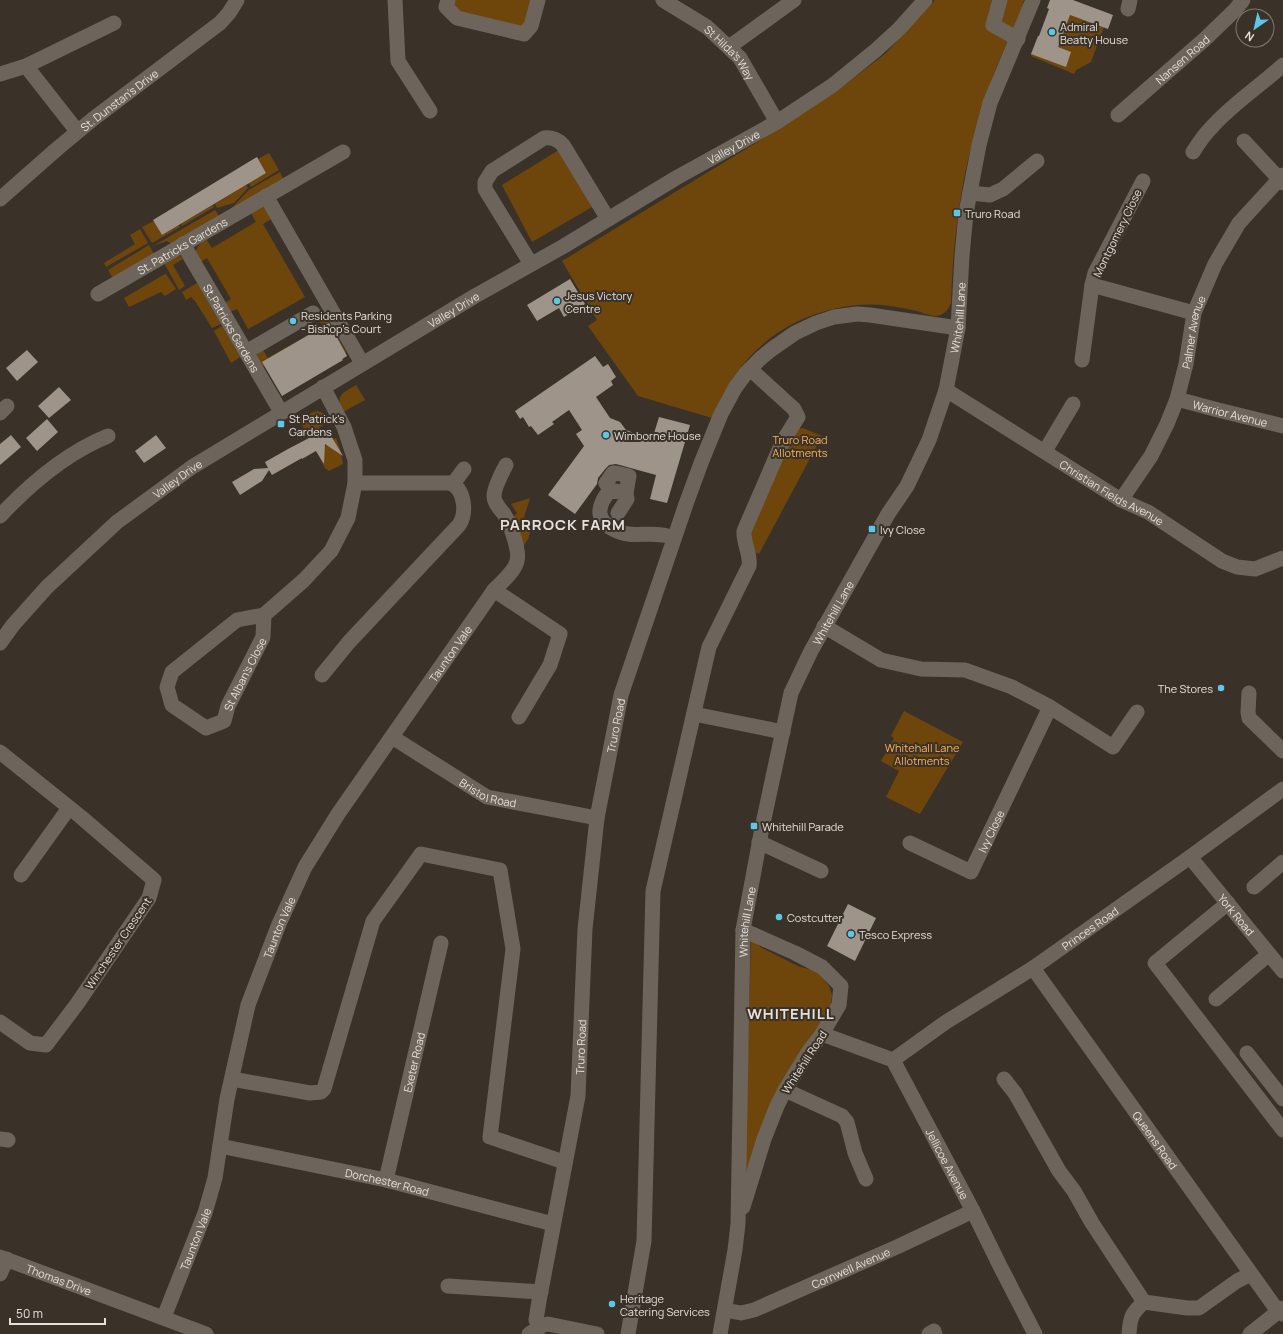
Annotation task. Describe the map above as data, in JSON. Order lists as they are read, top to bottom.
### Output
{
  "streets": {
    "street": [
      "St Hilda's Way",
      "Nansen Road",
      "St. Dunstan's Drive",
      "Valley Drive",
      "Montgomery Close",
      "St. Patricks Gardens",
      "Whitehill Lane",
      "St.Patricks Gardens",
      "Palmer Avenue",
      "Warrior Avenue",
      "Christian Fields Avenue",
      "Taunton Vale",
      "St Alban's Close",
      "Truro Road",
      "Bristol Road",
      "Ivy Close",
      "York Road",
      "Princes Road",
      "Winchester Crescent",
      "Exeter Road",
      "Whitehill Road",
      "Queens Road",
      "Jellicoe Avenue",
      "Dorchester Road",
      "Cornwell Avenue",
      "Thomas Drive"
    ]
  },
  "crossings": [
    ["St Hilda's Way", "Valley Drive"],
    ["Valley Drive", "St.Patricks Gardens"],
    ["Montgomery Close", "Palmer Avenue"],
    ["St. Patricks Gardens", "St.Patricks Gardens"],
    ["Whitehill Lane", "Christian Fields Avenue"],
    ["Whitehill Lane", "Truro Road"],
    ["Whitehill Lane", "Whitehill Road"],
    ["Whitehill Lane", "Cornwell Avenue"],
    ["Palmer Avenue", "Warrior Avenue"],
    ["Palmer Avenue", "Christian Fields Avenue"],
    ["Taunton Vale", "Bristol Road"],
    ["Taunton Vale", "Dorchester Road"],
    ["Taunton Vale", "Thomas Drive"],
    ["Truro Road", "Bristol Road"],
    ["Truro Road", "Dorchester Road"],
    ["York Road", "Princes Road"],
    ["Princes Road", "Queens Road"],
    ["Princes Road", "Jellicoe Avenue"],
    ["Exeter Road", "Dorchester Road"],
    ["Jellicoe Avenue", "Cornwell Avenue"]
  ],
  "districts": ["PARROCK FARM", "WHITEHILL"],
  "parks": ["Truro Road Allotments", "Whitehall Lane Allotments"],
  "places": {
    "other": [
      "Admiral Beatty House",
      "Jesus Victory Centre",
      "Residents Parking - Bishop's Court",
      "Wimborne House",
      "The Stores",
      "Costcutter",
      "Tesco Express",
      "Heritage Catering Services"
    ],
    "transit": [
      "Truro Road",
      "St Patrick's Gardens",
      "Ivy Close",
      "Whitehill Parade"
    ]
  },
  "scale_bar": "50 m",
  "north": "bottom left"
}
